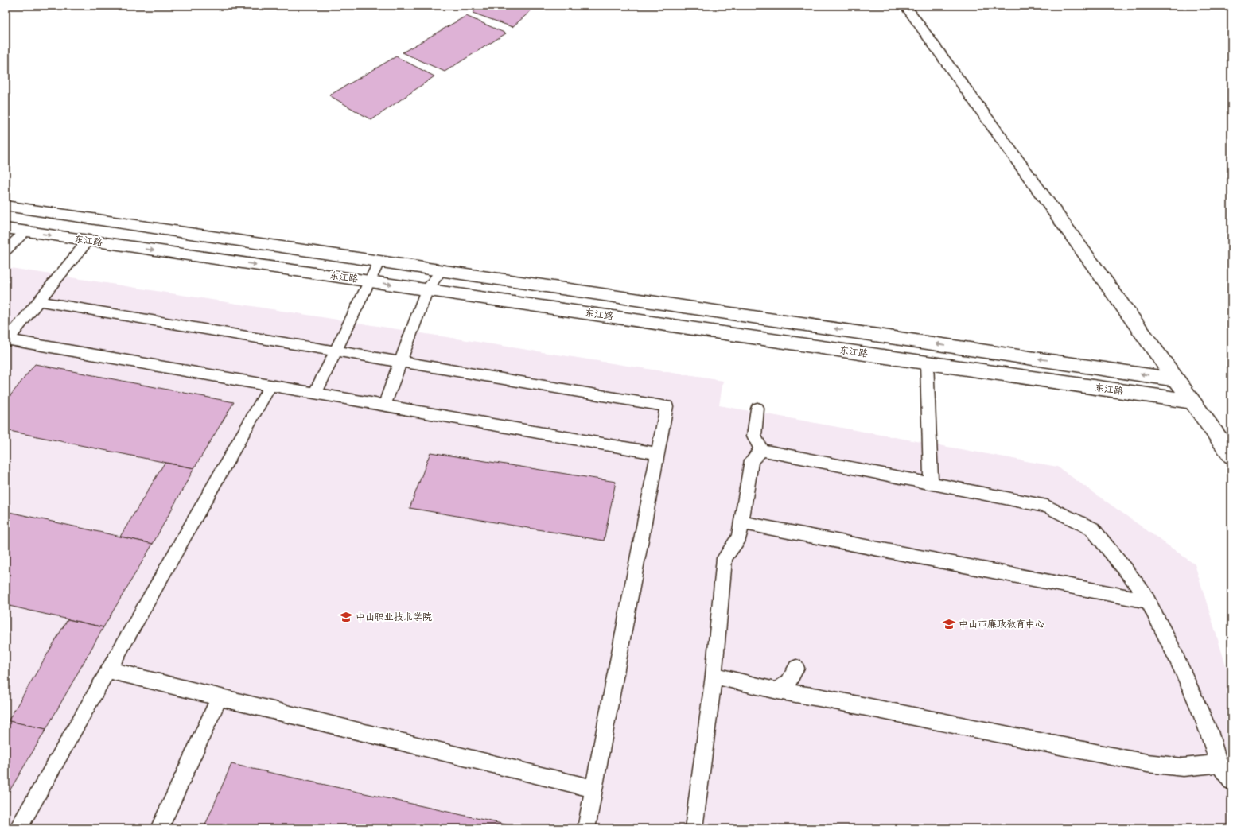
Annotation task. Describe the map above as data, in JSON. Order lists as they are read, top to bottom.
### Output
{
  "streets": {
    "street": ["东江路"]
  },
  "places": {
    "school or university": ["中山职业技术学院", "中山市廉政教育中心"]
  }
}
